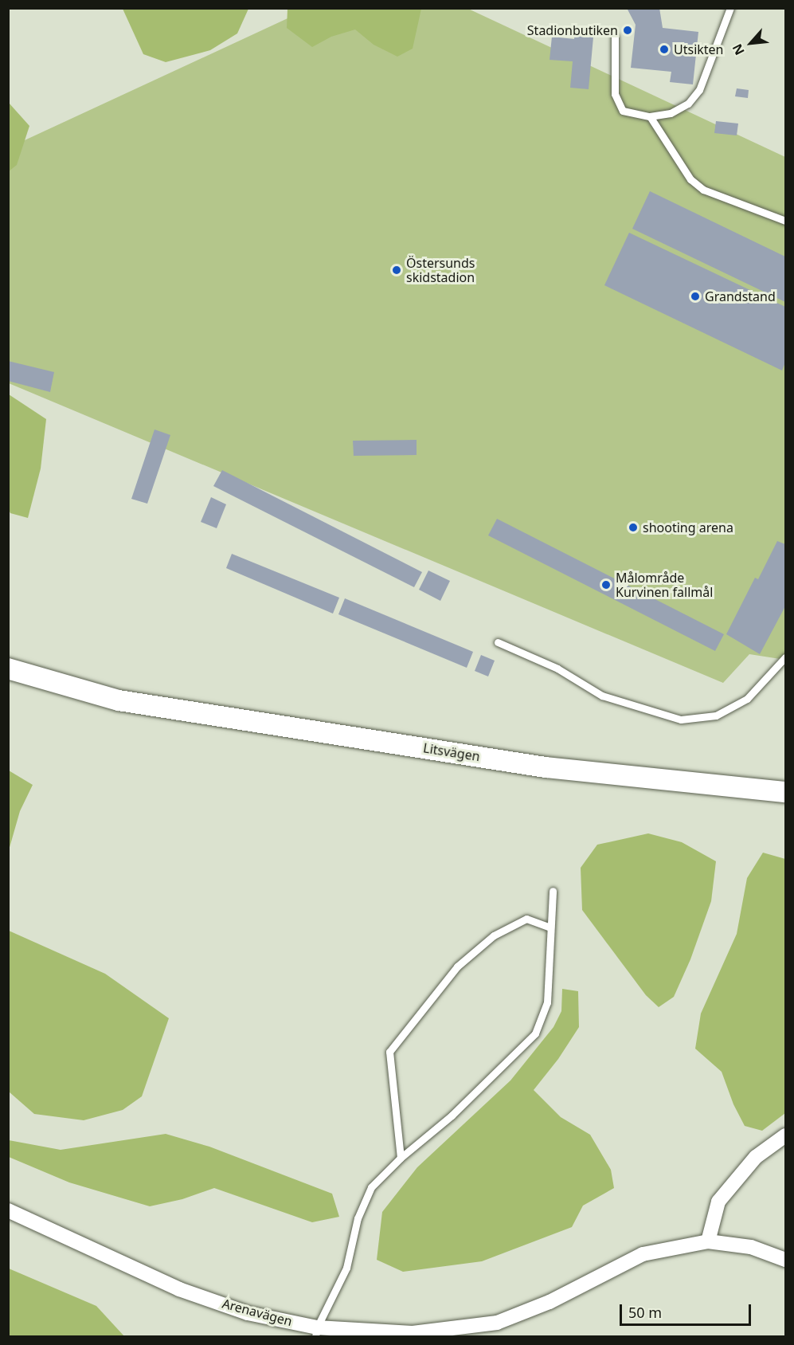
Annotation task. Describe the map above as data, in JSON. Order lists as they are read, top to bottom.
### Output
{
  "streets": {
    "main road": ["Litsvägen"],
    "street": ["Arenavägen"]
  },
  "places": [
    "Stadionbutiken",
    "Utsikten",
    "Östersunds skidstadion",
    "Grandstand",
    "shooting arena",
    "Målområde Kurvinen fallmål"
  ],
  "scale_bar": "50 m",
  "north": "bottom left"
}
